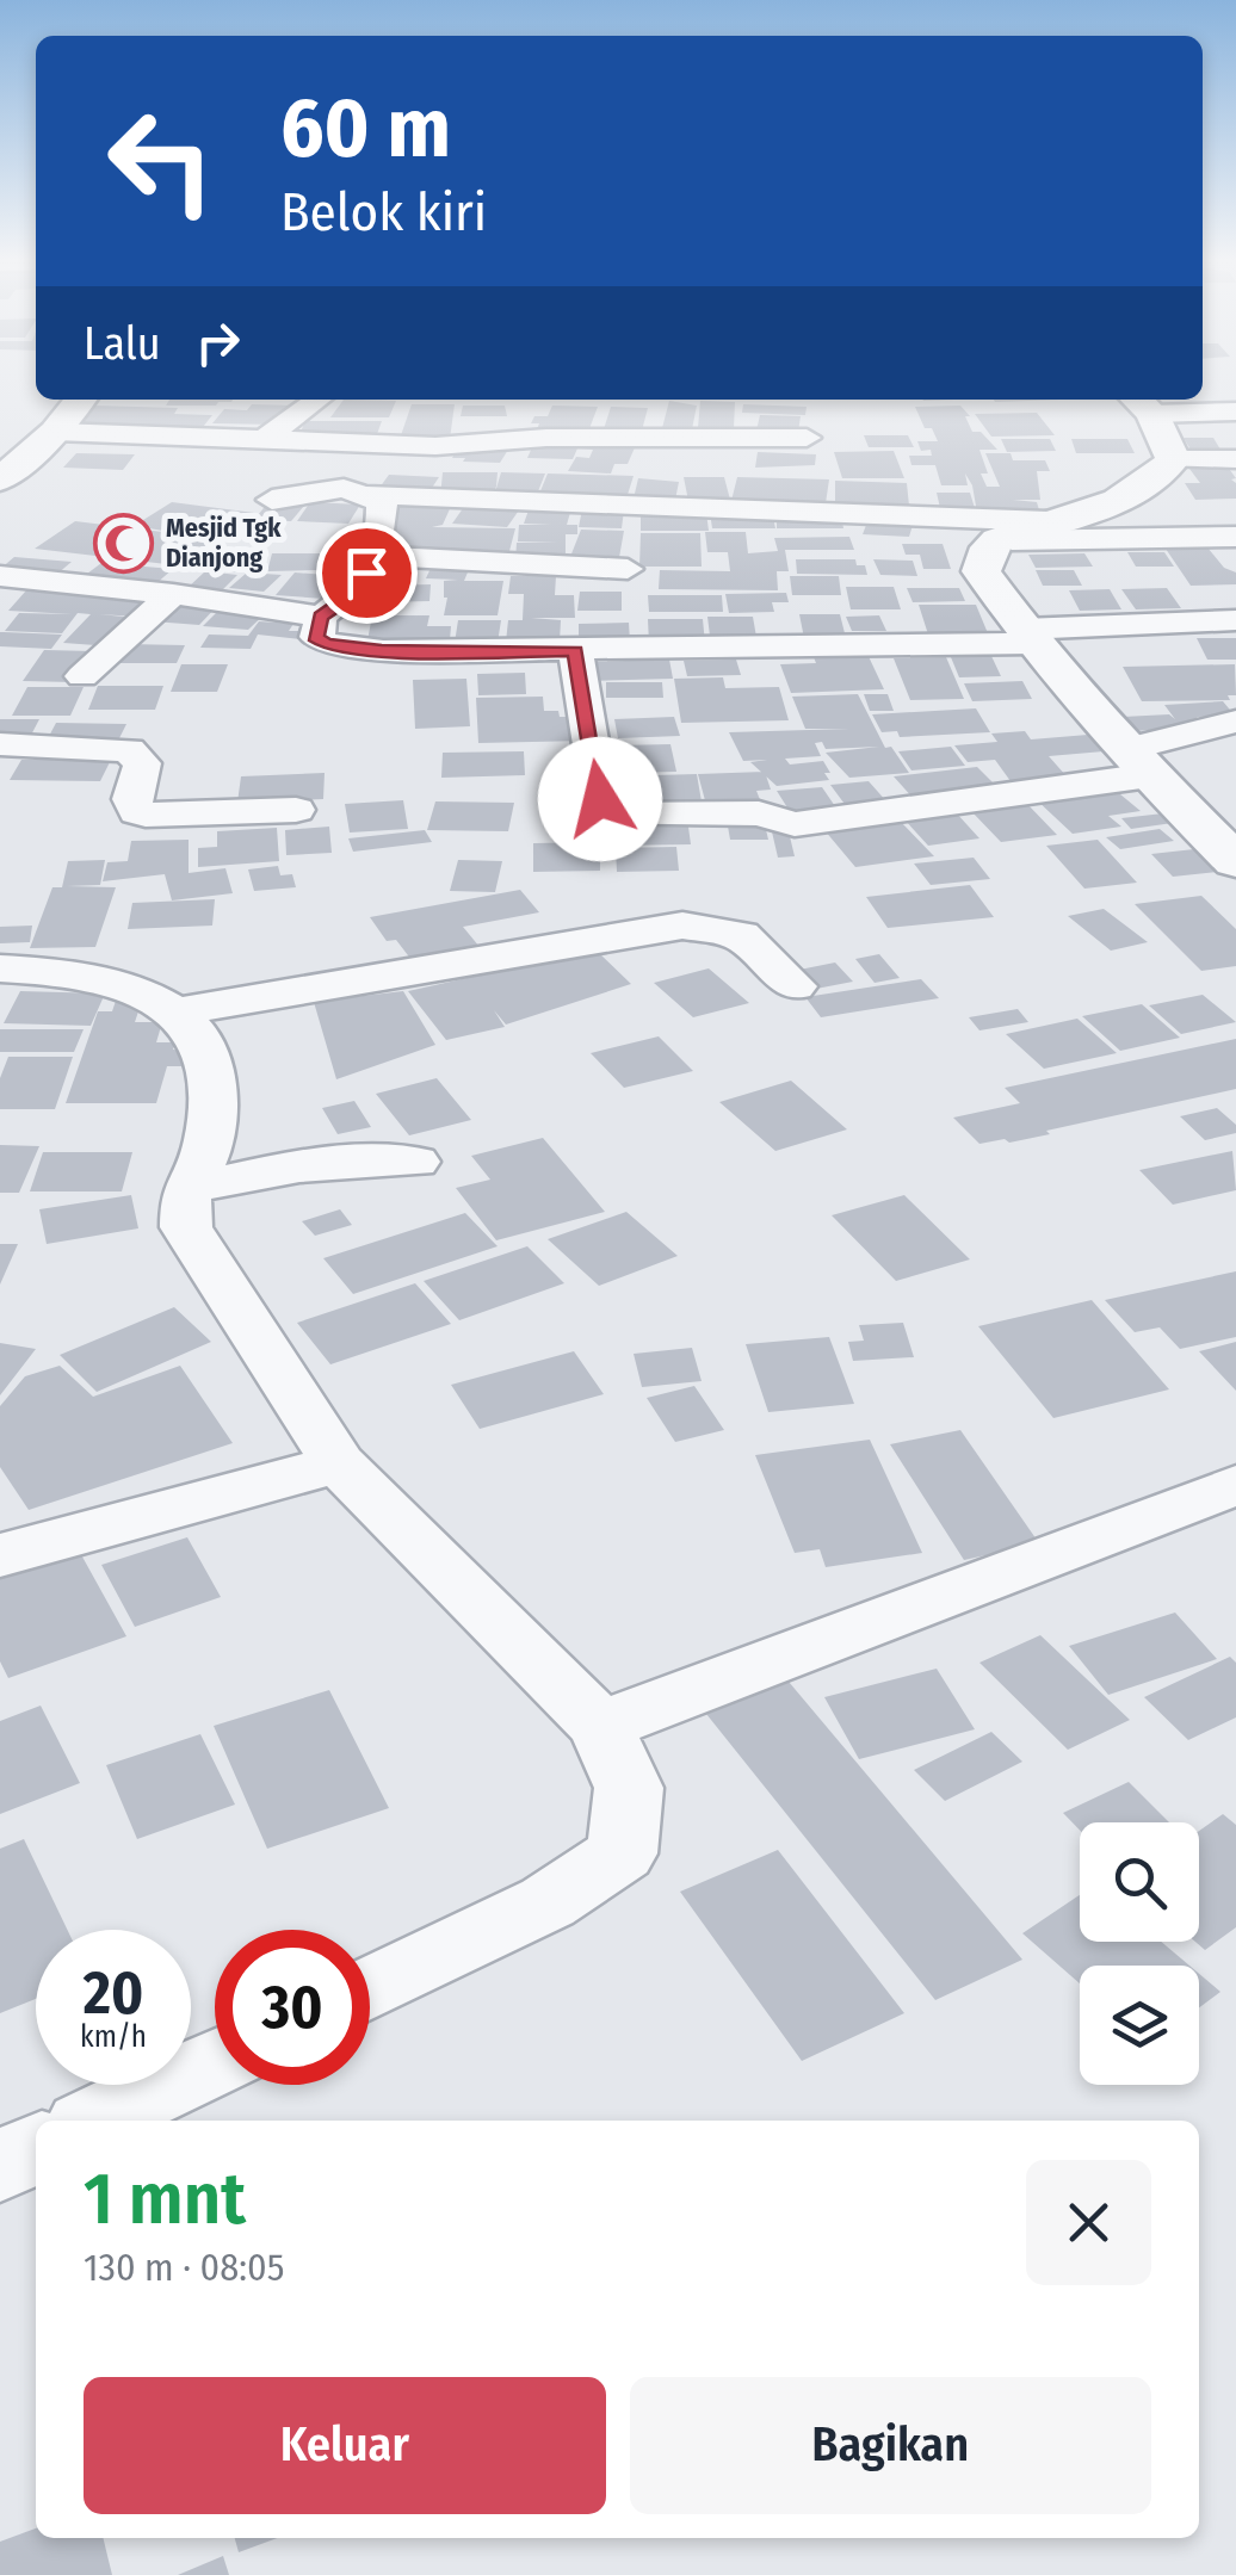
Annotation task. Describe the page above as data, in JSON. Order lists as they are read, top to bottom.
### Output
{
  "places": {
    "mosque": ["Mesjid Tgk Dianjong"]
  },
  "page": {
    "turn": ["60 m", "Belok kiri"],
    "then": "Lalu",
    "speed": "20 km/h",
    "limit": "30",
    "heading": ["1 mnt", "130 m · 08:05"],
    "buttons": ["Keluar", "Bagikan"]
  }
}
